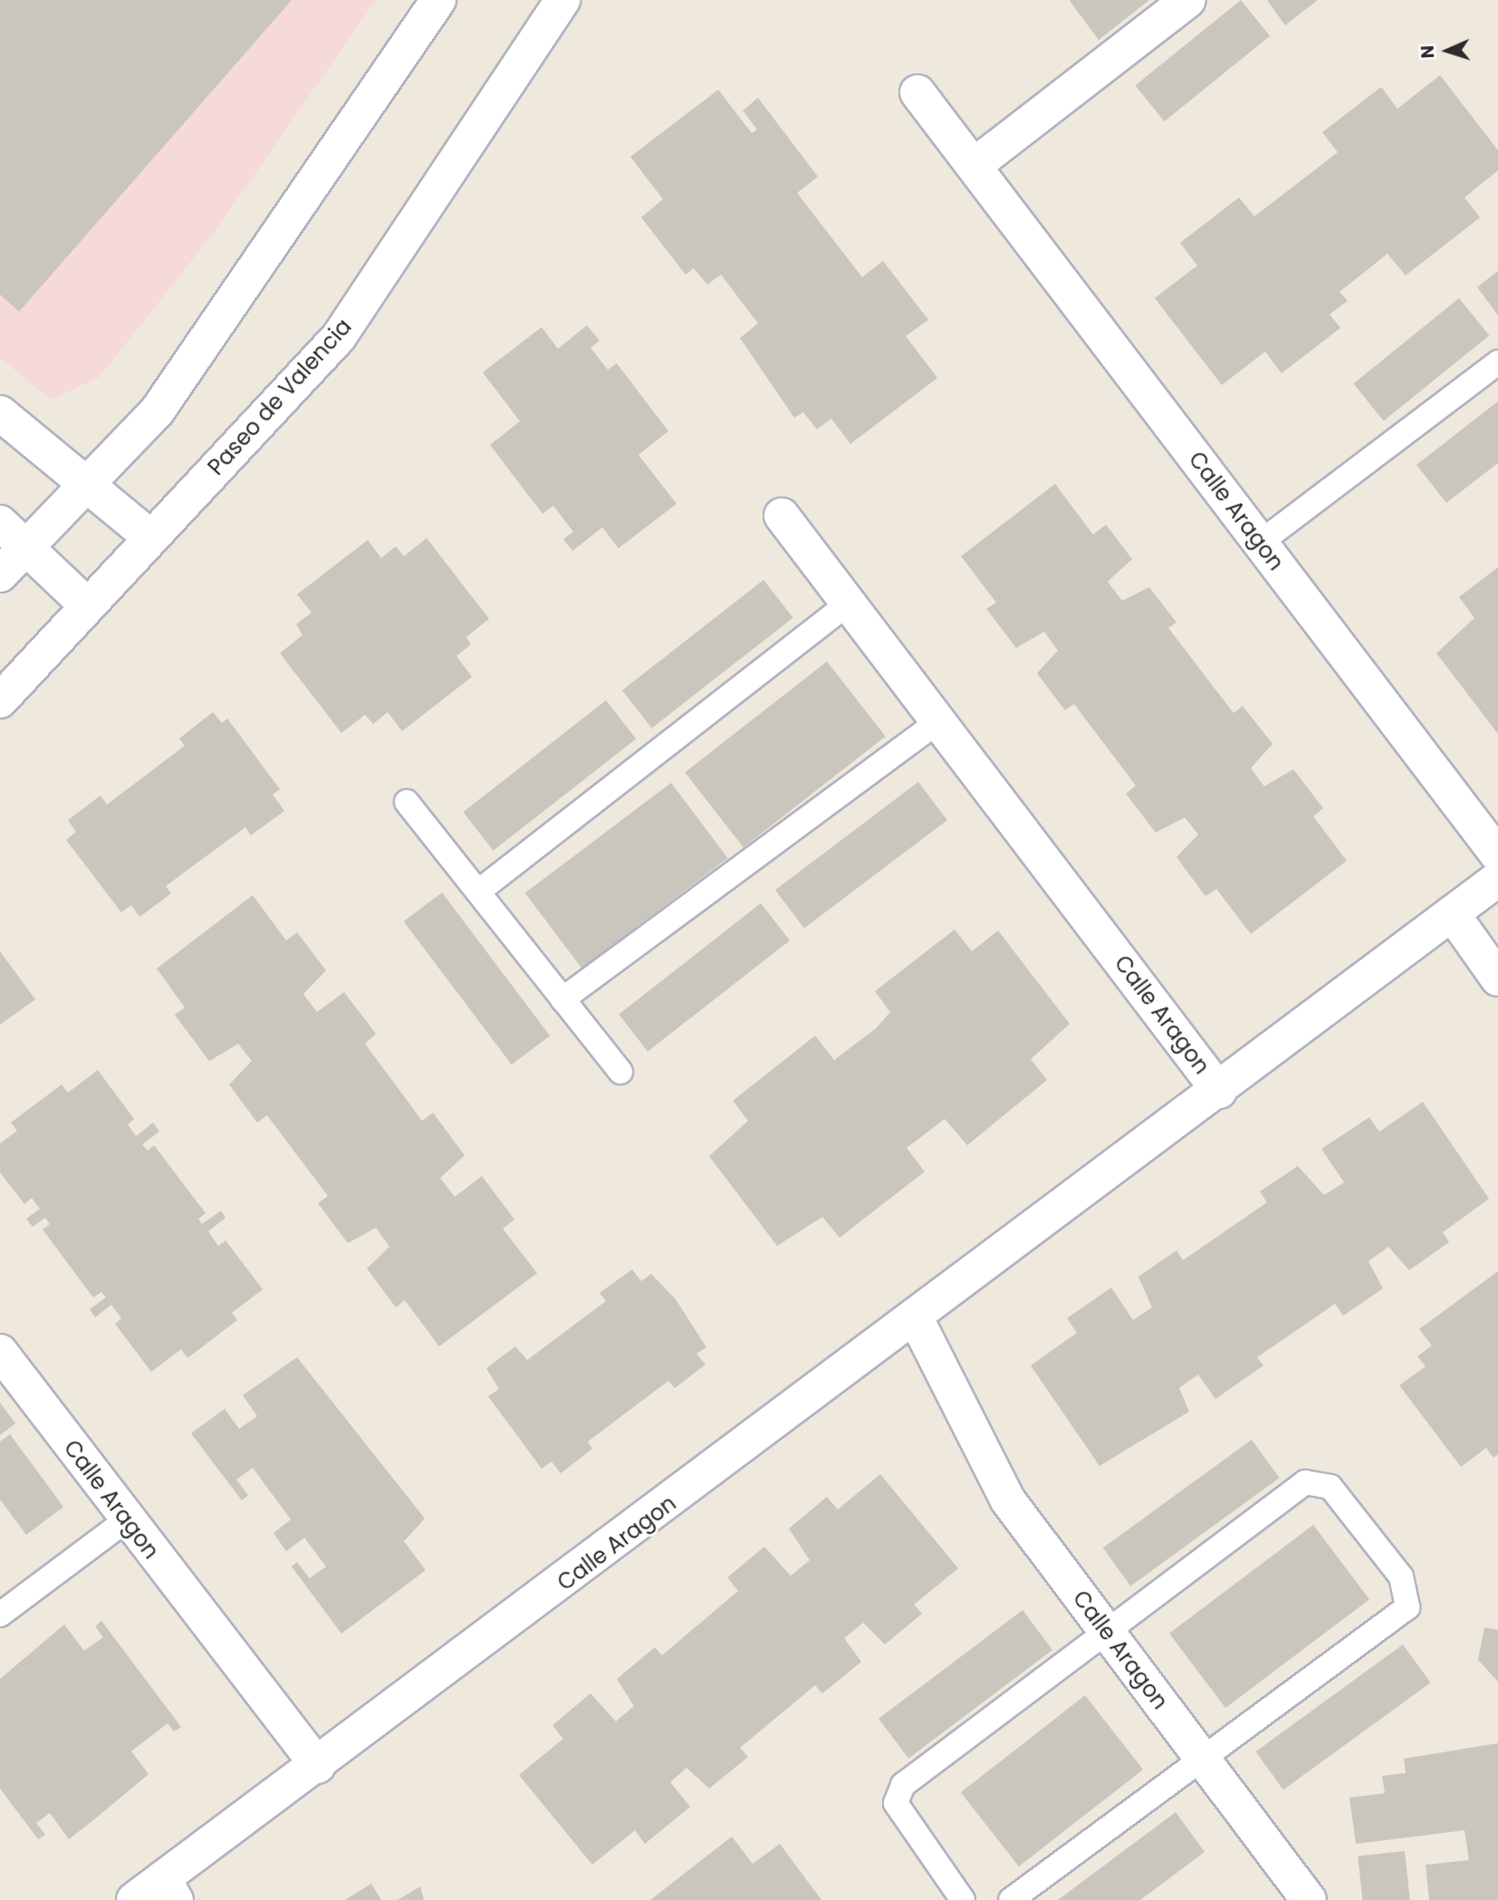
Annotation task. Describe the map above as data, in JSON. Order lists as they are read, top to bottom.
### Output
{
  "streets": {
    "street": ["Paseo de Valencia", "Calle Aragon"]
  },
  "north": "left"
}
